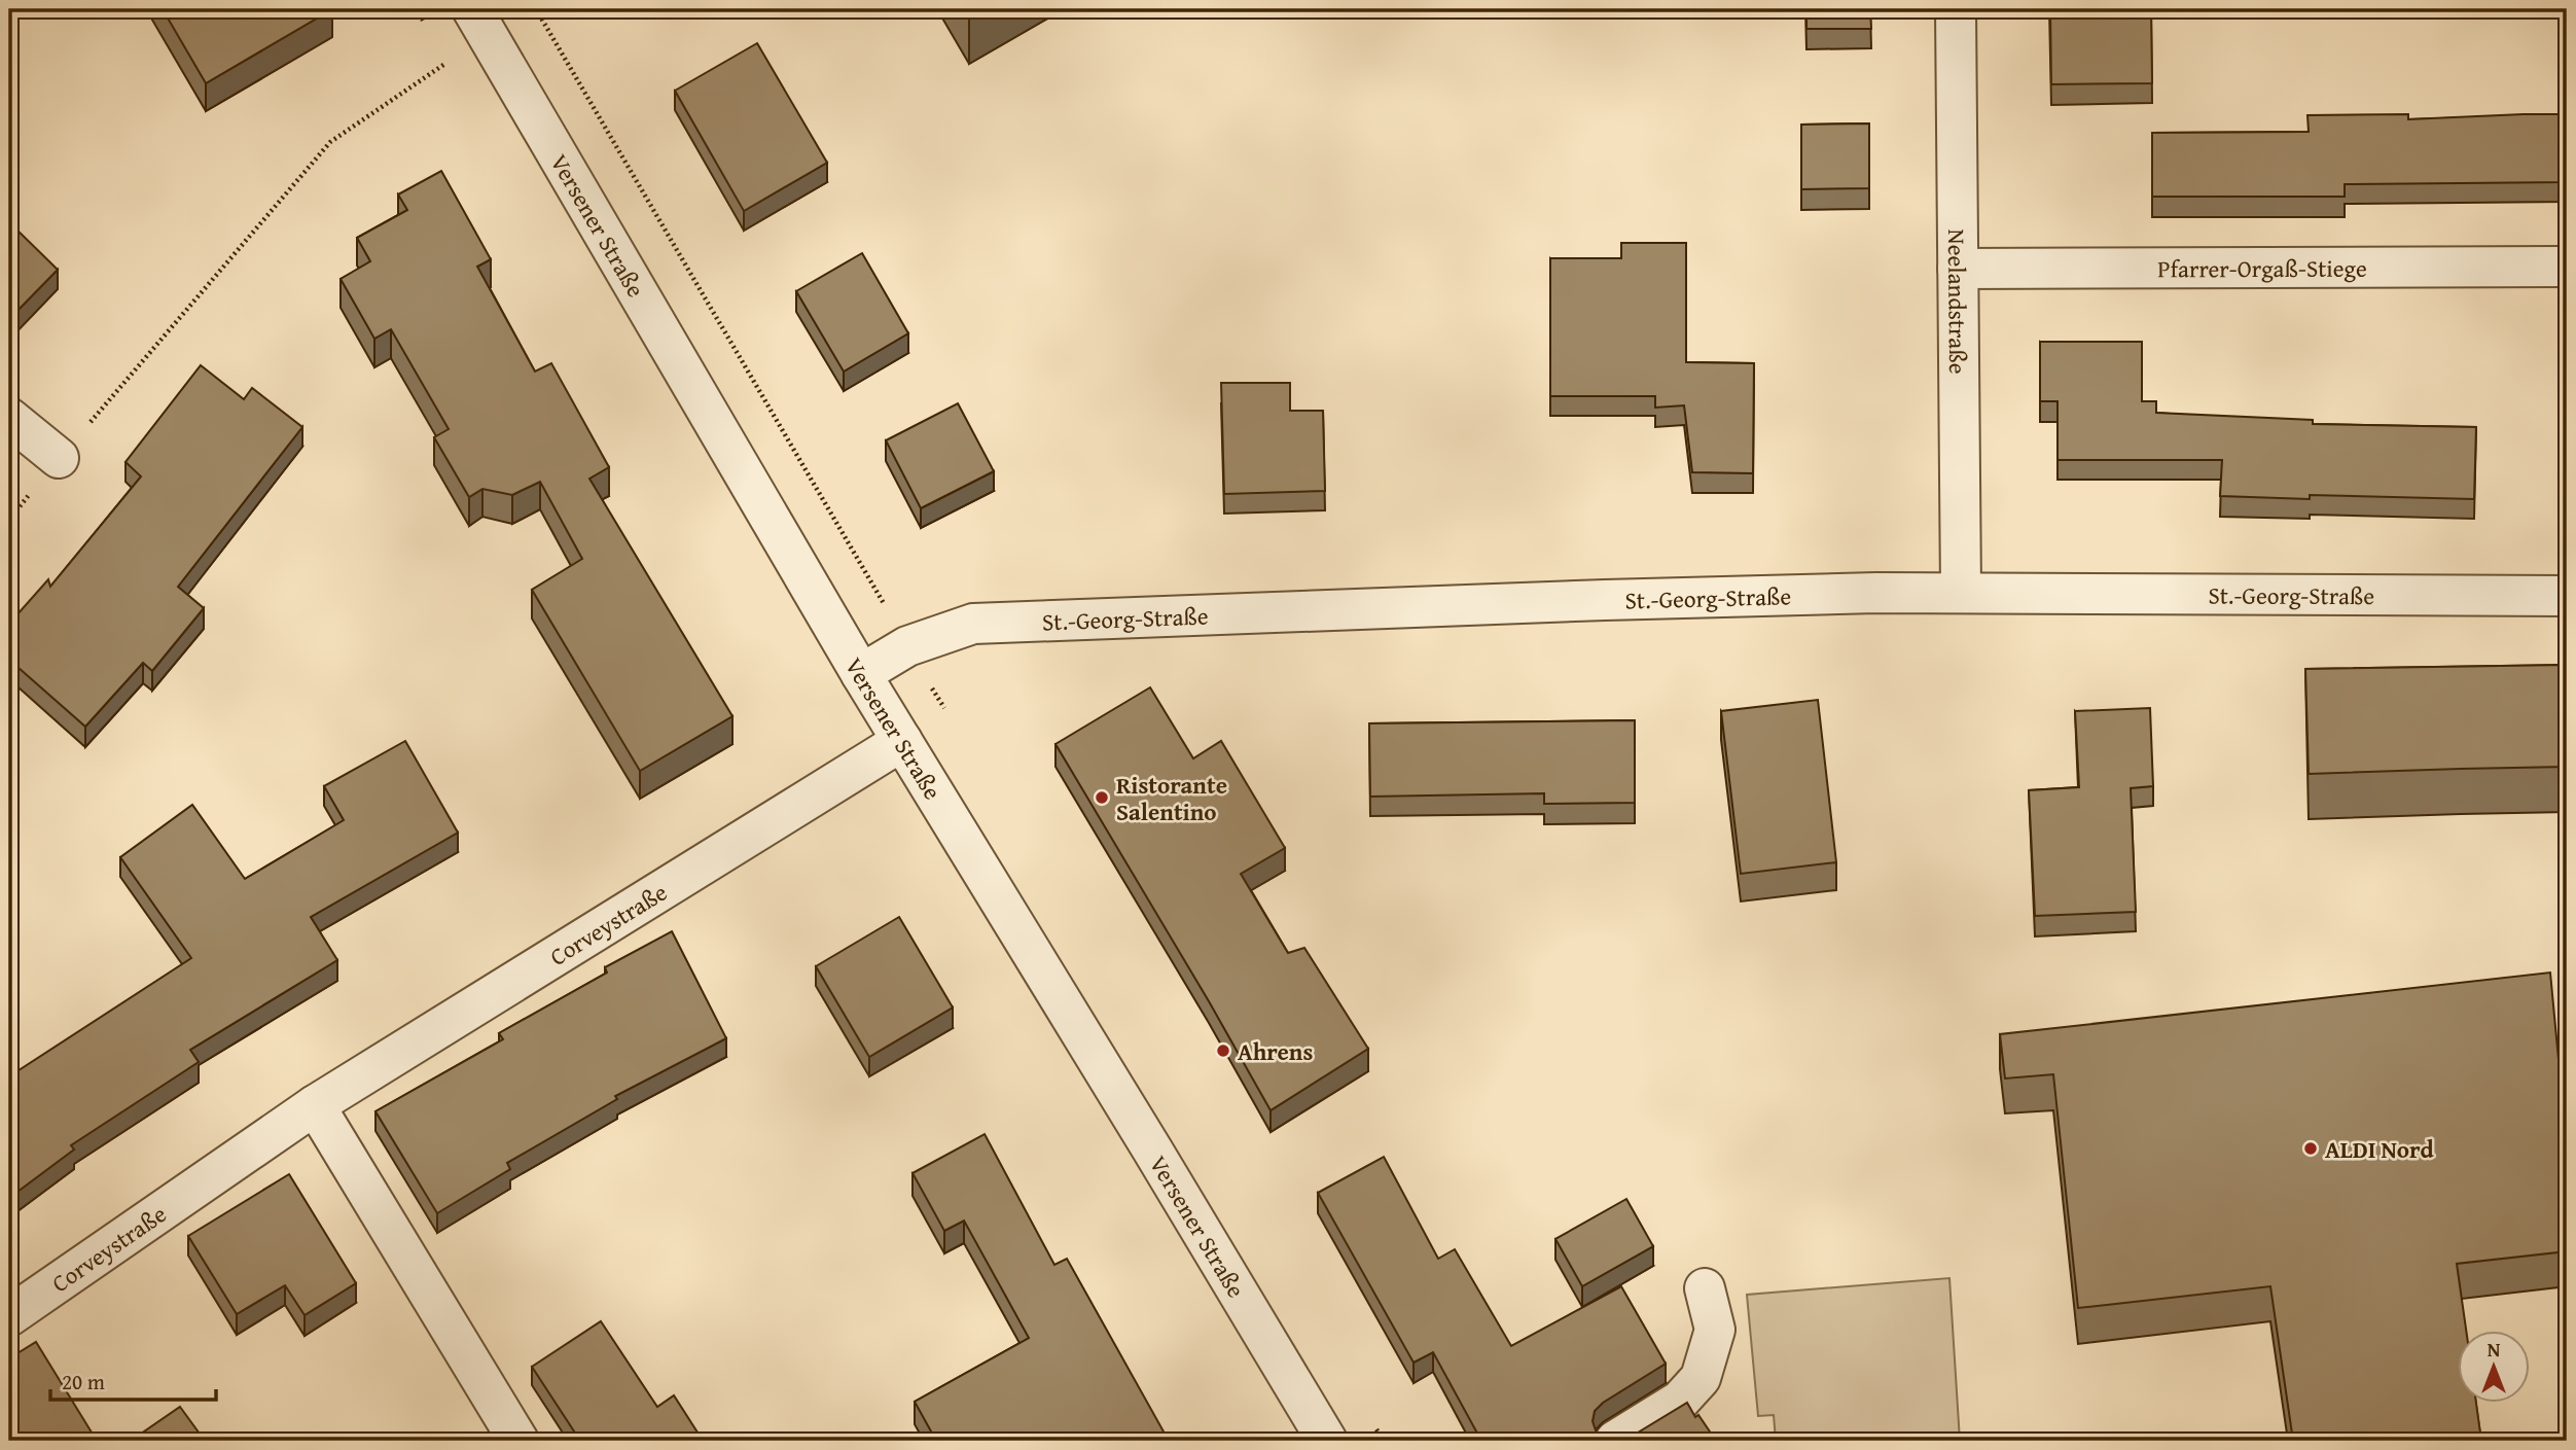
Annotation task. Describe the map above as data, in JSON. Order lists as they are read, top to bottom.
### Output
{
  "streets": {
    "street": [
      "Versener Straße",
      "Pfarrer-Orgaß-Stiege",
      "Neelandstraße",
      "St.-Georg-Straße",
      "Corveystraße"
    ]
  },
  "crossings": [
    ["Versener Straße", "St.-Georg-Straße"],
    ["Versener Straße", "Corveystraße"],
    ["Pfarrer-Orgaß-Stiege", "Neelandstraße"],
    ["Neelandstraße", "St.-Georg-Straße"]
  ],
  "places": ["Ristorante Salentino", "Ahrens", "ALDI Nord"],
  "scale_bar": "20 m",
  "north": "top"
}
